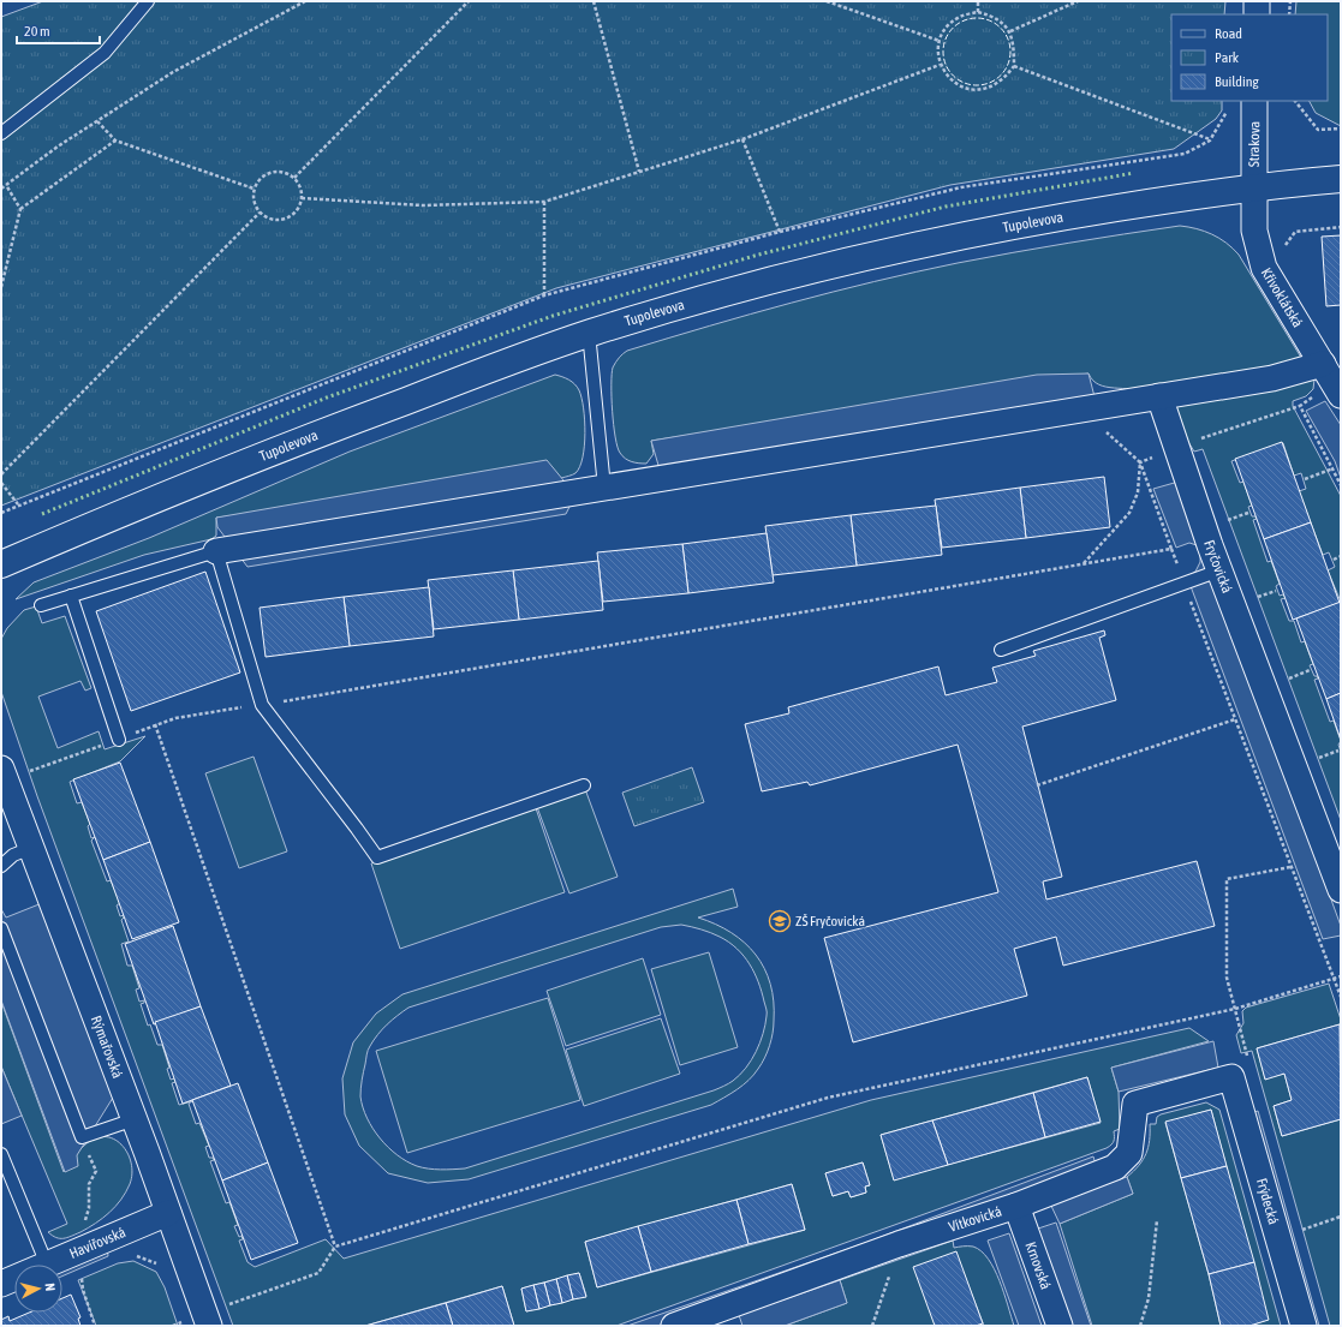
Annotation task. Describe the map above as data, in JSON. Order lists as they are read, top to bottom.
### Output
{
  "streets": {
    "main road": ["Tupolevova"],
    "street": [
      "Strakova",
      "Křivoklátská",
      "Fryčovická",
      "Rýmařovská",
      "Frýdecká",
      "Vítkovická",
      "Havířovská",
      "Krnovská"
    ]
  },
  "crossings": [
    ["Strakova", "Tupolevova"],
    ["Strakova", "Křivoklátská"],
    ["Tupolevova", "Křivoklátská"],
    ["Rýmařovská", "Havířovská"],
    ["Frýdecká", "Vítkovická"],
    ["Vítkovická", "Krnovská"]
  ],
  "places": {
    "school or university": ["ZŠ Fryčovická"]
  },
  "legend": ["Road", "Park", "Building"],
  "scale_bar": "20 m",
  "north": "right"
}
